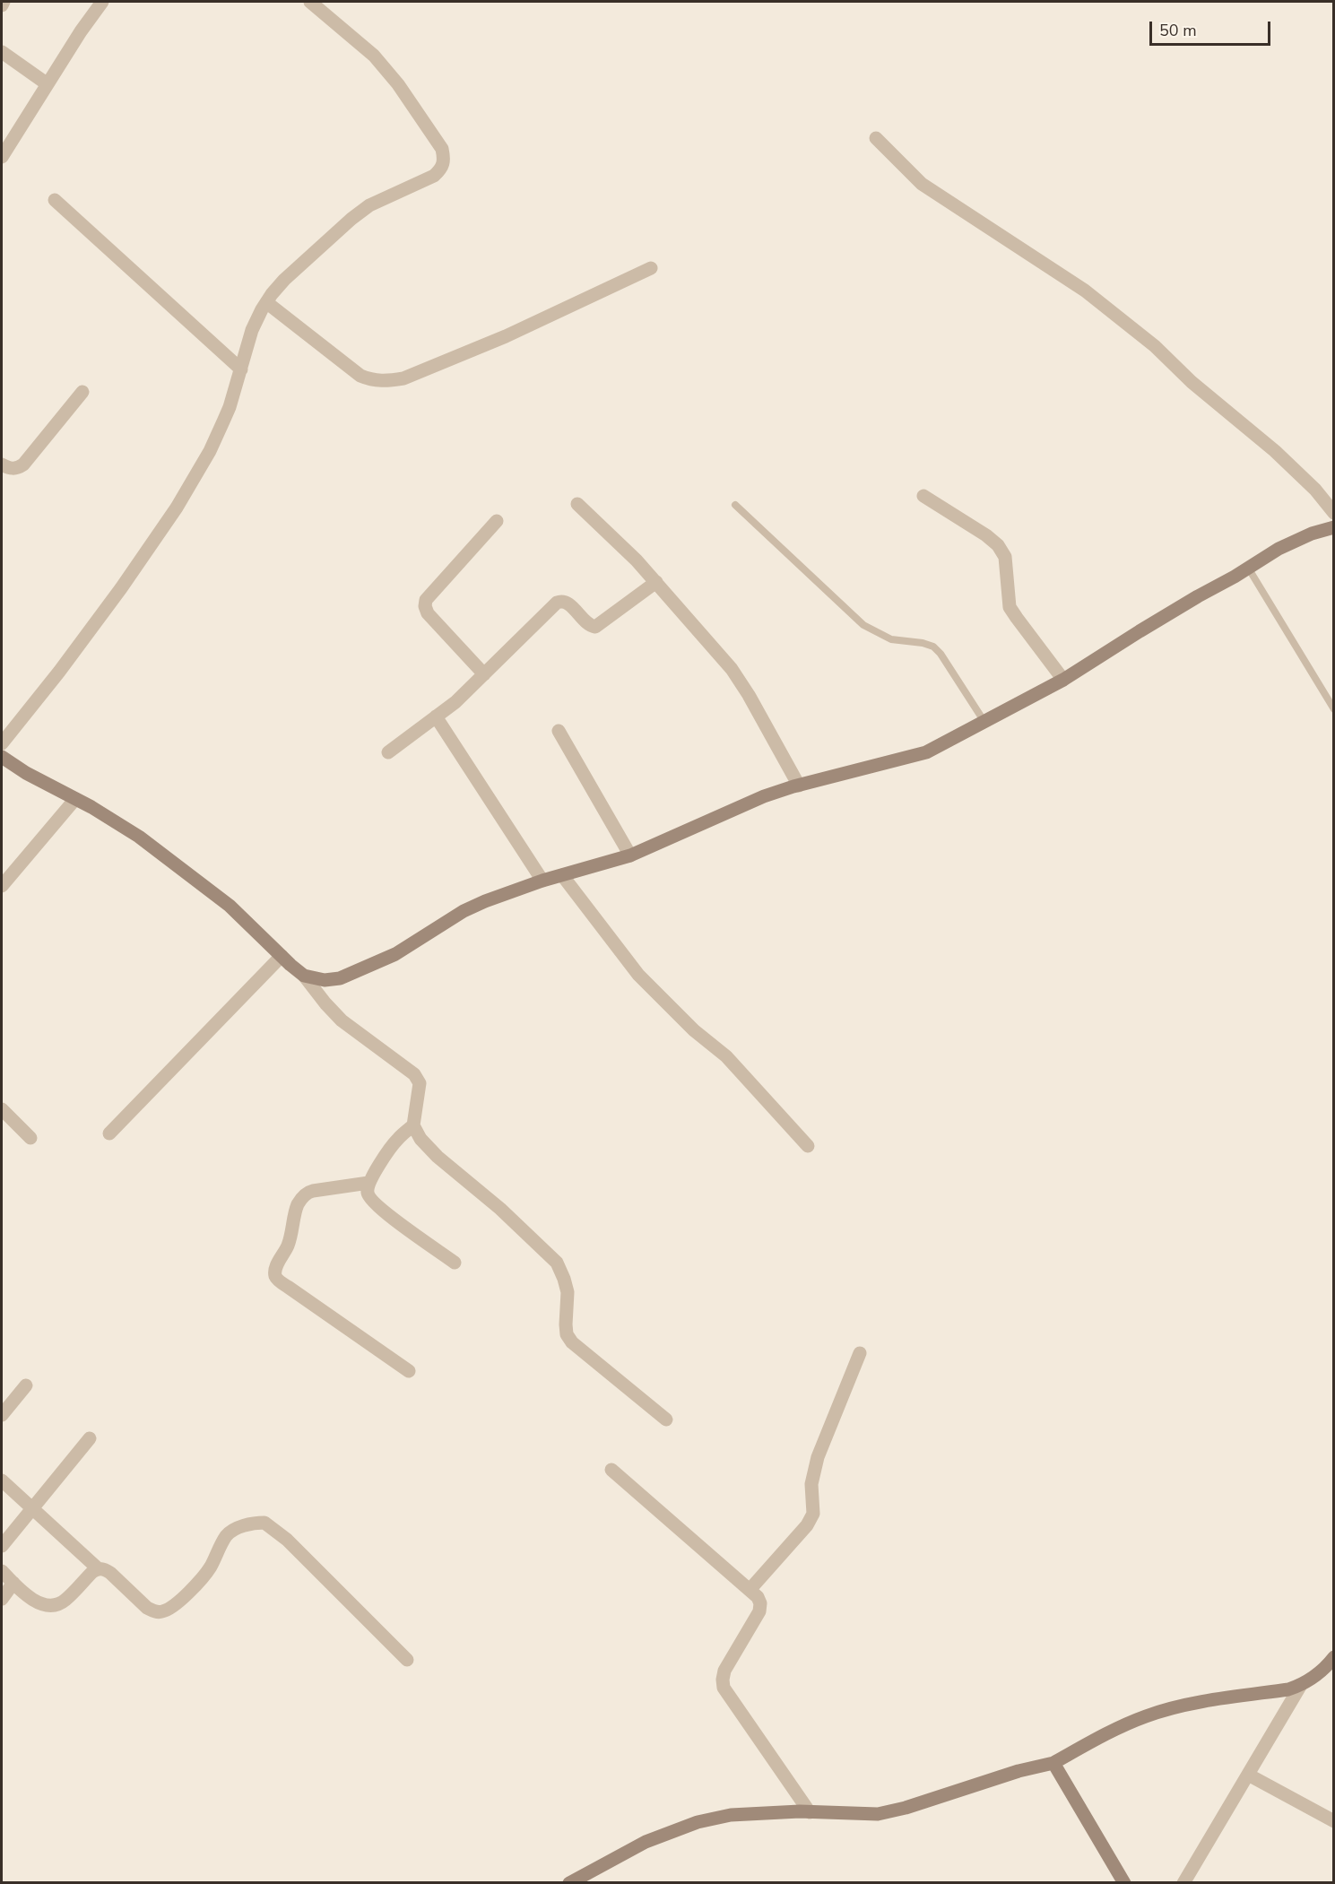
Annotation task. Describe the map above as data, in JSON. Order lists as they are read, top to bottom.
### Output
{
  "scale_bar": "50 m"
}
